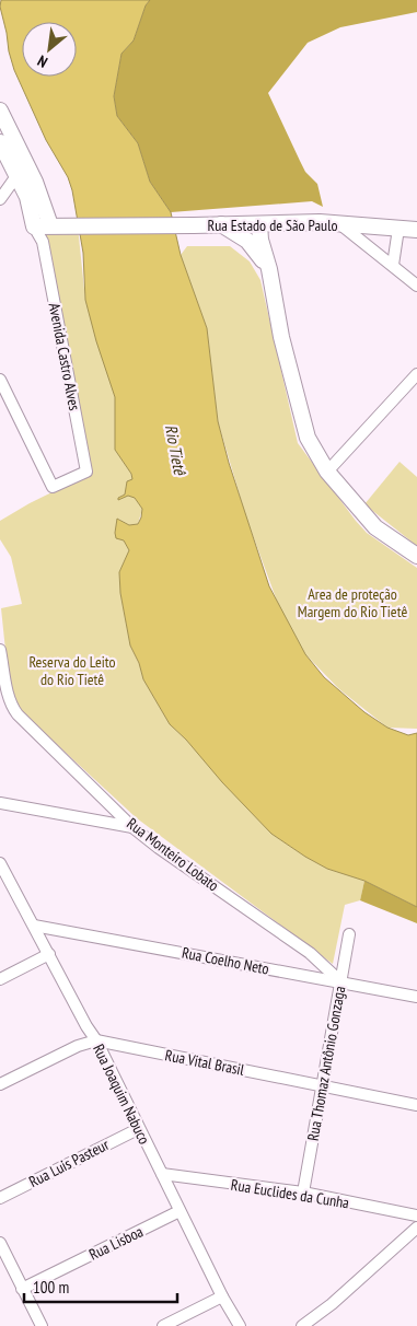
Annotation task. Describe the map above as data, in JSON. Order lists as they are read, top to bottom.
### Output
{
  "streets": {
    "street": [
      "Rua Estado de São Paulo",
      "Avenida Castro Alves",
      "Rua Monteiro Lobato",
      "Rua Coelho Neto",
      "Rua Vital Brasil",
      "Rua Thomaz Antônio Gonzaga",
      "Rua Joaquim Nabuco",
      "Rua Luis Pasteur",
      "Rua Euclides da Cunha",
      "Rua Lisboa"
    ]
  },
  "crossings": [
    ["Rua Estado de São Paulo", "Avenida Castro Alves"],
    ["Rua Monteiro Lobato", "Rua Coelho Neto"],
    ["Rua Monteiro Lobato", "Rua Thomaz Antônio Gonzaga"],
    ["Rua Coelho Neto", "Rua Thomaz Antônio Gonzaga"],
    ["Rua Coelho Neto", "Rua Joaquim Nabuco"],
    ["Rua Vital Brasil", "Rua Thomaz Antônio Gonzaga"],
    ["Rua Vital Brasil", "Rua Joaquim Nabuco"],
    ["Rua Thomaz Antônio Gonzaga", "Rua Euclides da Cunha"],
    ["Rua Joaquim Nabuco", "Rua Luis Pasteur"],
    ["Rua Joaquim Nabuco", "Rua Euclides da Cunha"],
    ["Rua Joaquim Nabuco", "Rua Lisboa"]
  ],
  "water": ["Rio Tietê"],
  "parks": ["Area de proteção Margem do Rio Tietê", "Reserva do Leito do Rio Tietê"],
  "scale_bar": "100 m",
  "north": "bottom left"
}
